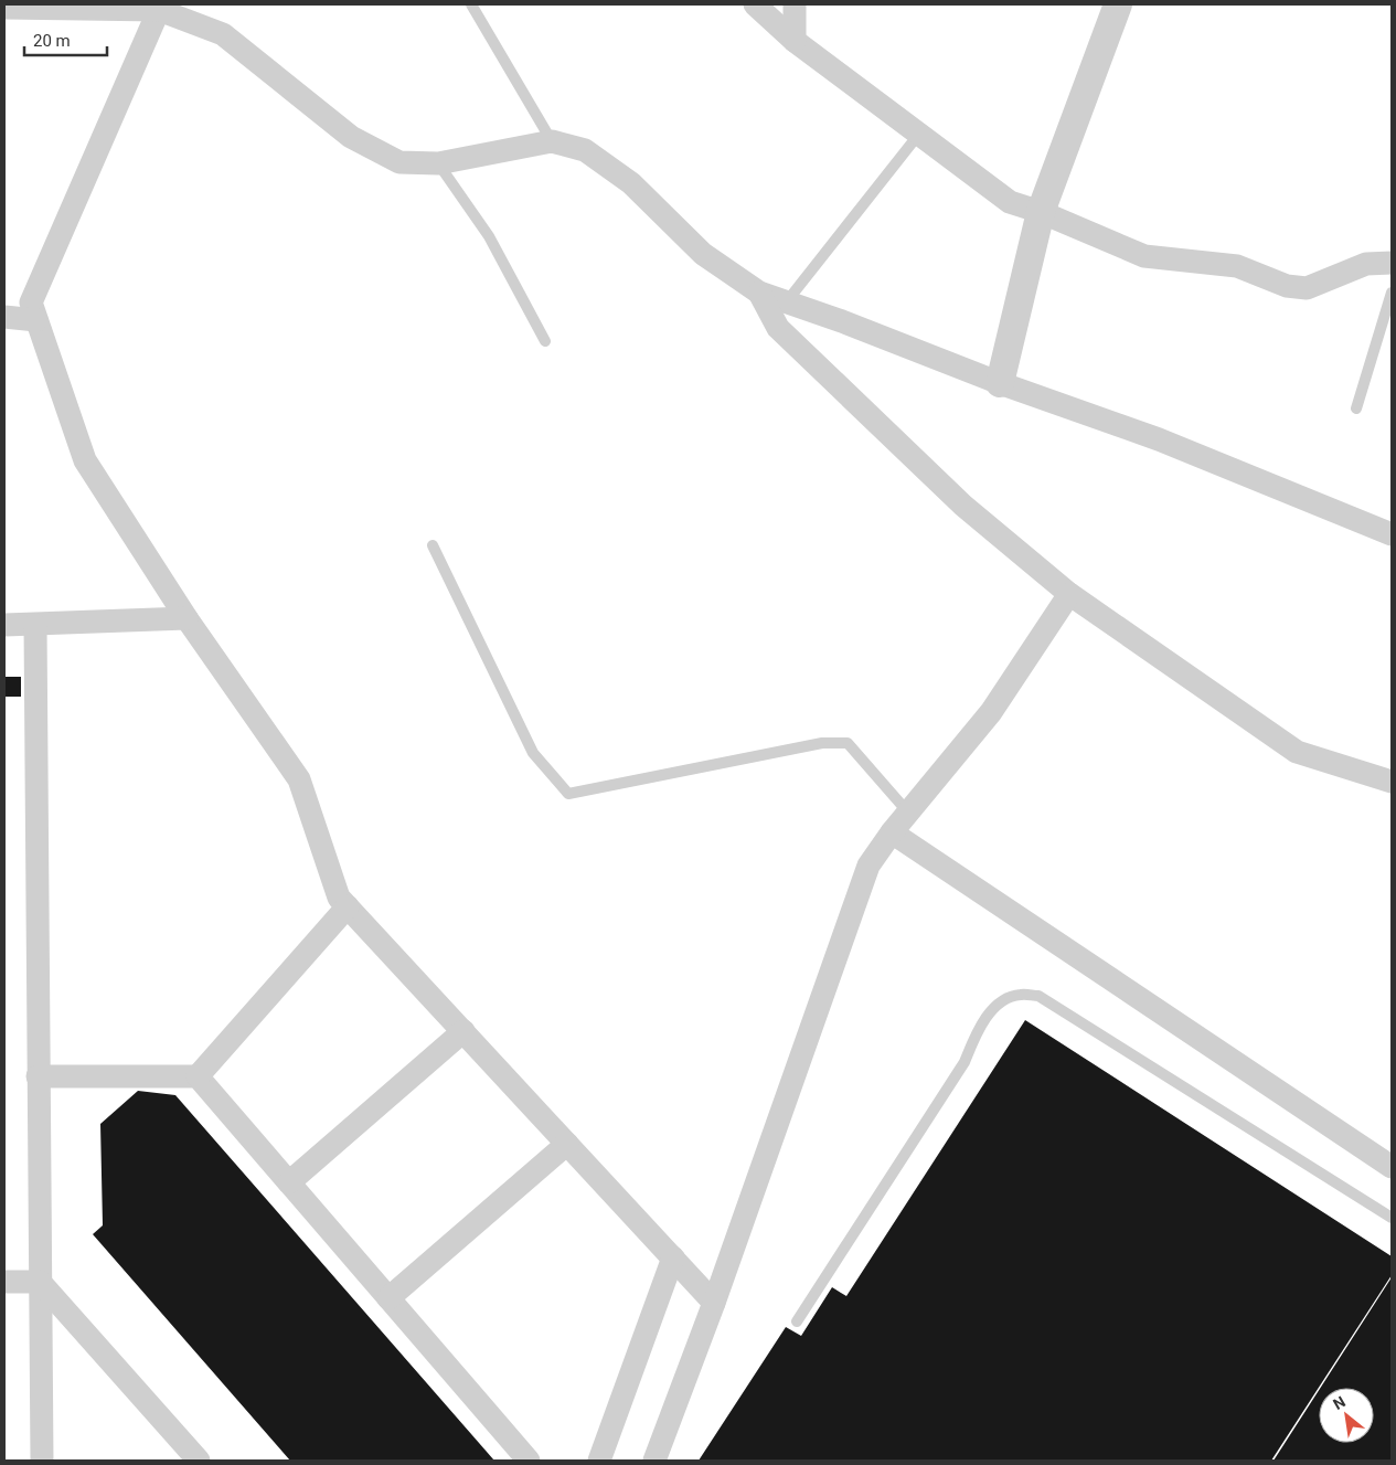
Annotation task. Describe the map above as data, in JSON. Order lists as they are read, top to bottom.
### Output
{
  "scale_bar": "20 m",
  "north": "top left"
}
